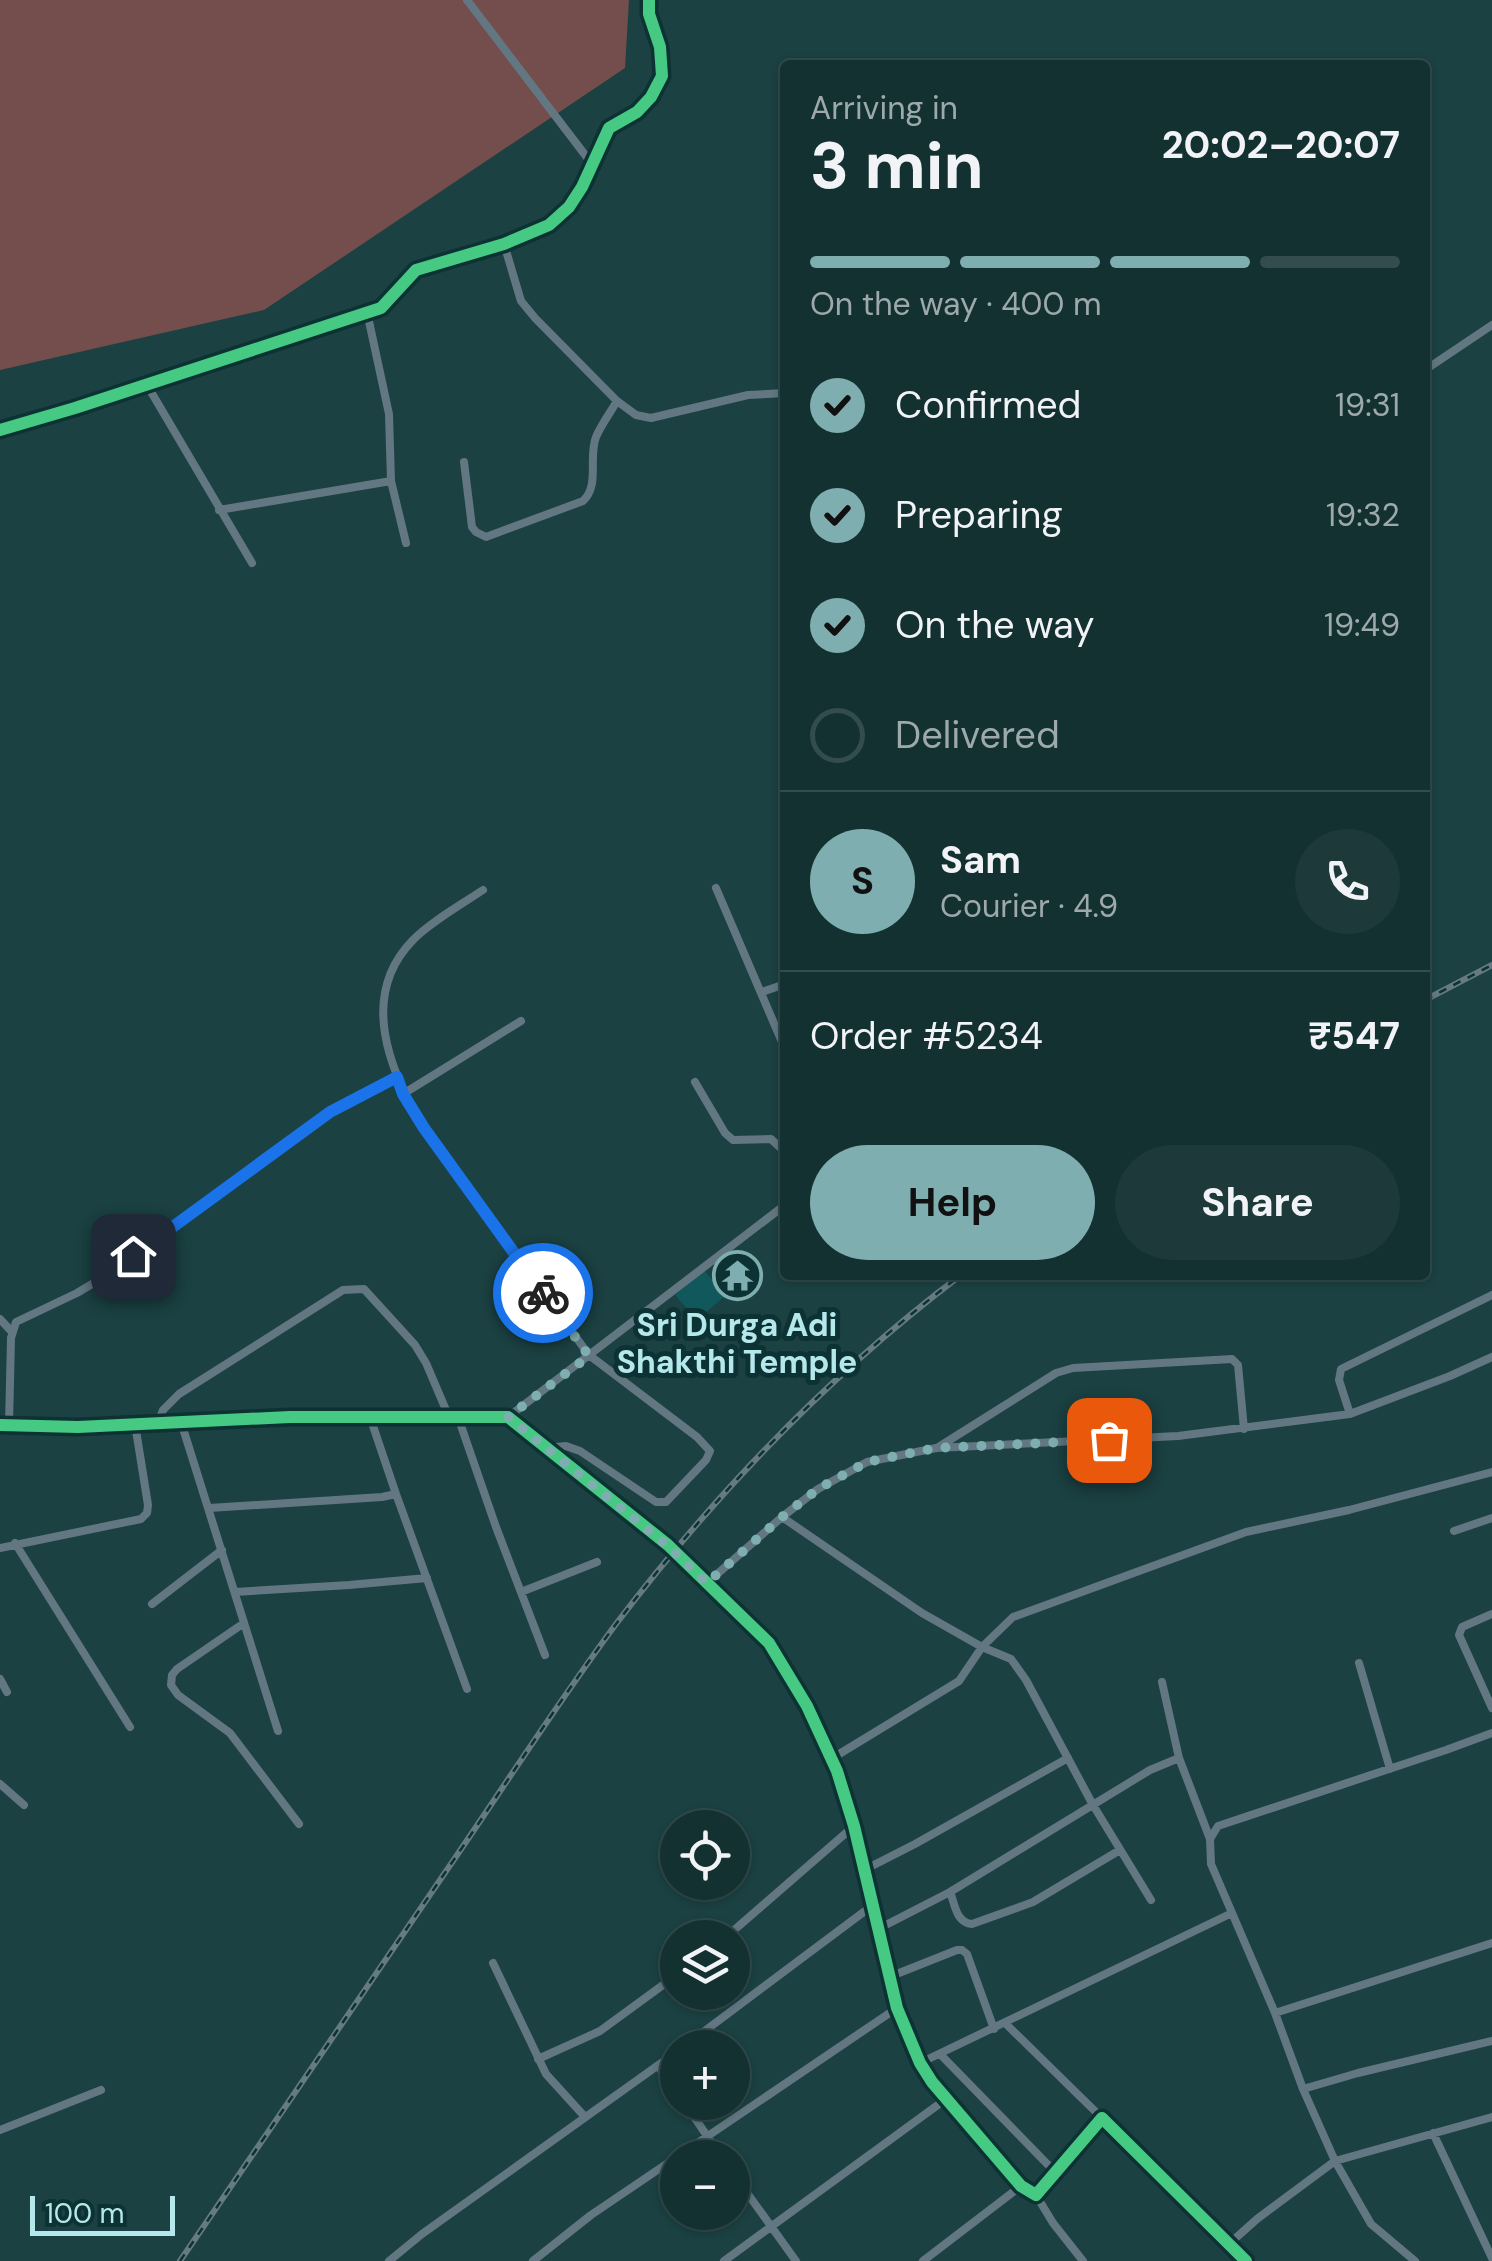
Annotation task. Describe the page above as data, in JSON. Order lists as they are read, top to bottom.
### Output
{
  "places": {
    "temple": ["Sri Durga Adi Shakthi Temple"]
  },
  "scale_bar": "100 m",
  "page": {
    "heading": ["3 min", "Arriving in", "20:02–20:07"],
    "panel": [
      "Sam",
      "Courier · 4.9",
      "Order #5234",
      "₹547"
    ],
    "bar": "On the way · 400 m",
    "list": [
      ["Confirmed", "19:31"],
      ["Preparing", "19:32"],
      ["On the way", "19:49"],
      "Delivered"
    ],
    "round": "S",
    "buttons": ["Help", "Share"],
    "map_buttons": ["+", "−"],
    "scale": "100 m"
  }
}
